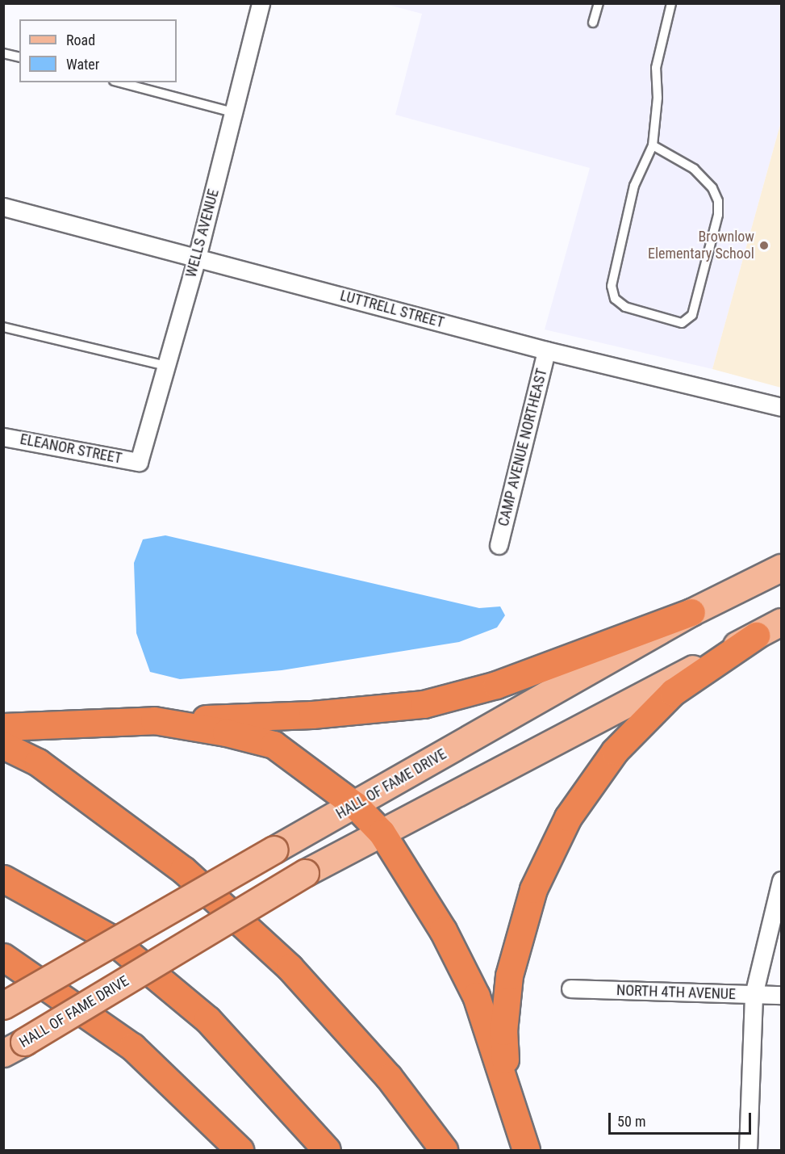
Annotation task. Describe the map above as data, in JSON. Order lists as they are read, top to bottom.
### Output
{
  "streets": {
    "main road": ["HALL OF FAME DRIVE"],
    "street": [
      "WELLS AVENUE",
      "LUTTRELL STREET",
      "CAMP AVENUE NORTHEAST",
      "ELEANOR STREET",
      "NORTH 4TH AVENUE"
    ]
  },
  "crossings": [
    ["WELLS AVENUE", "LUTTRELL STREET"],
    ["WELLS AVENUE", "ELEANOR STREET"],
    ["LUTTRELL STREET", "CAMP AVENUE NORTHEAST"]
  ],
  "places": ["Brownlow Elementary School"],
  "legend": ["Road", "Water"],
  "scale_bar": "50 m"
}
